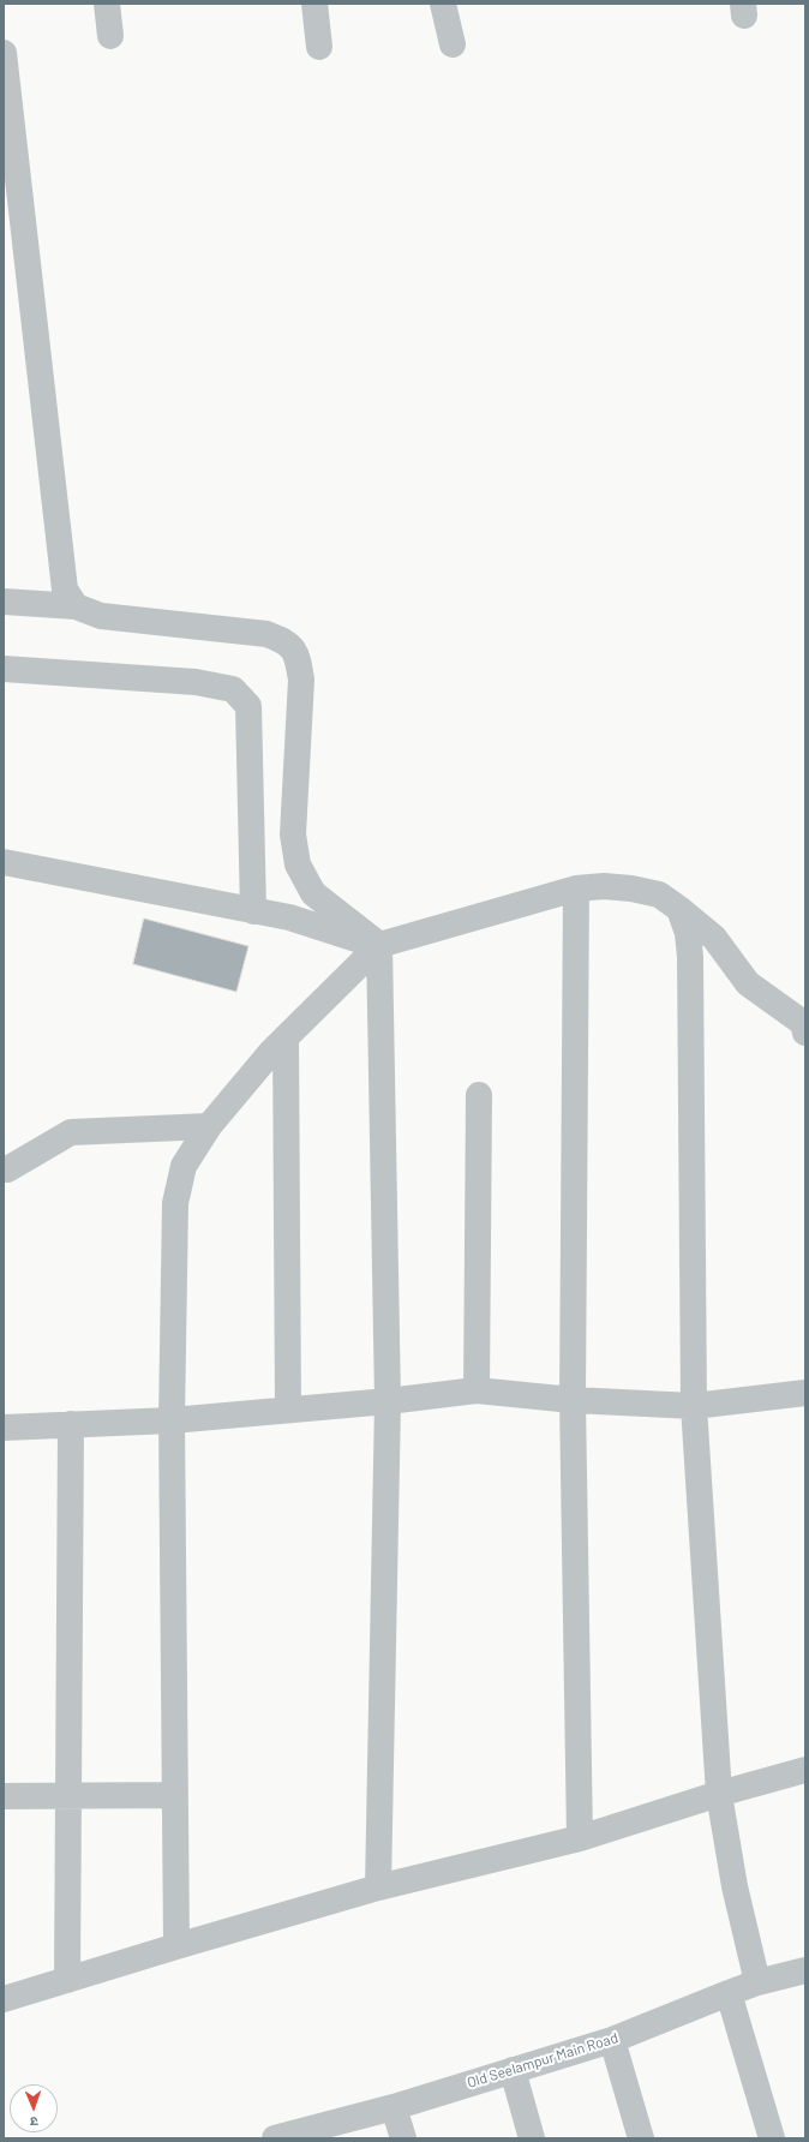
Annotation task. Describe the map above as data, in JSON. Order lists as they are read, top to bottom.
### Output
{
  "streets": {
    "street": ["Old Seelampur Main Road"]
  },
  "north": "bottom"
}
